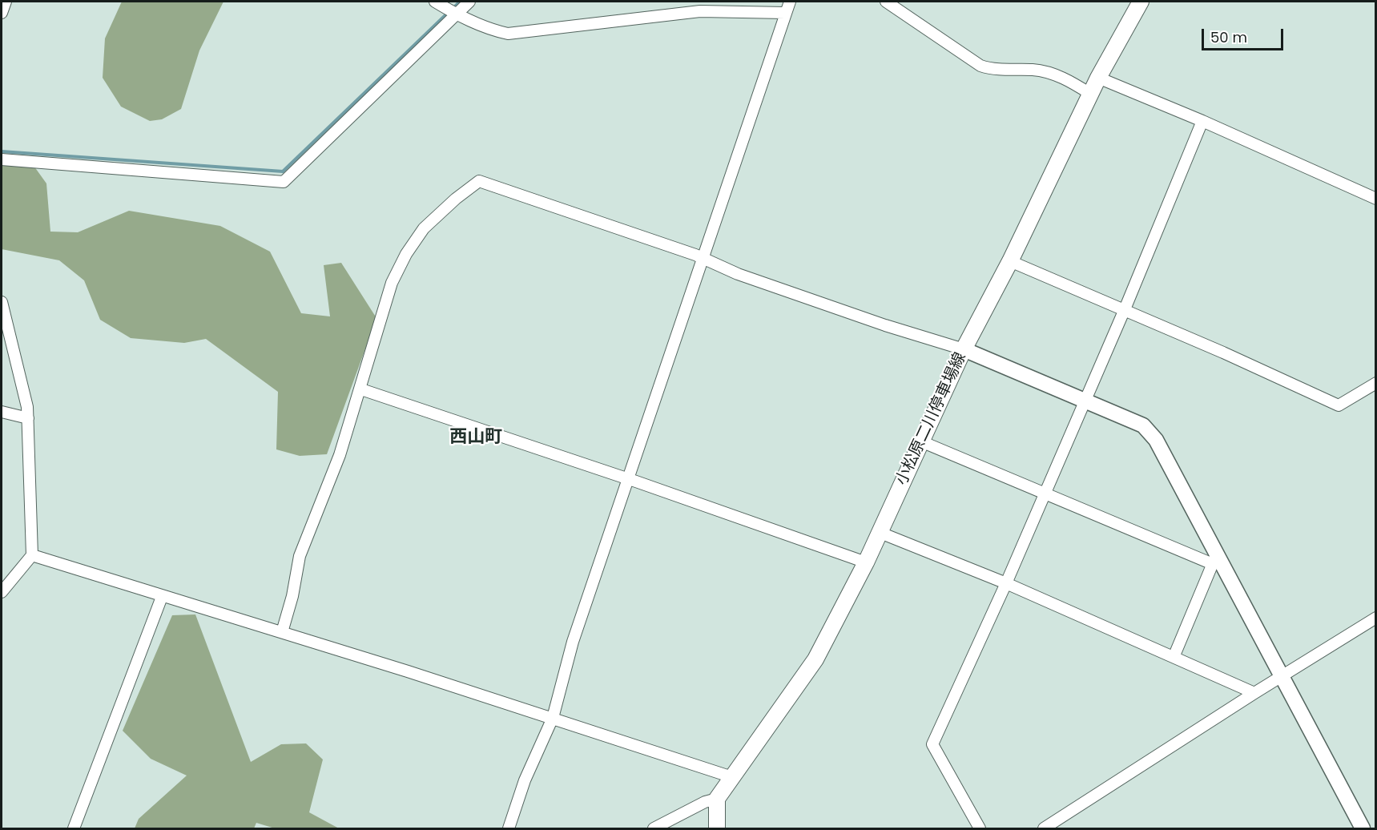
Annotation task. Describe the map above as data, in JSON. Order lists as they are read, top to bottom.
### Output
{
  "streets": {
    "main road": ["小松原二川停車場線"]
  },
  "districts": ["西山町"],
  "scale_bar": "50 m"
}
